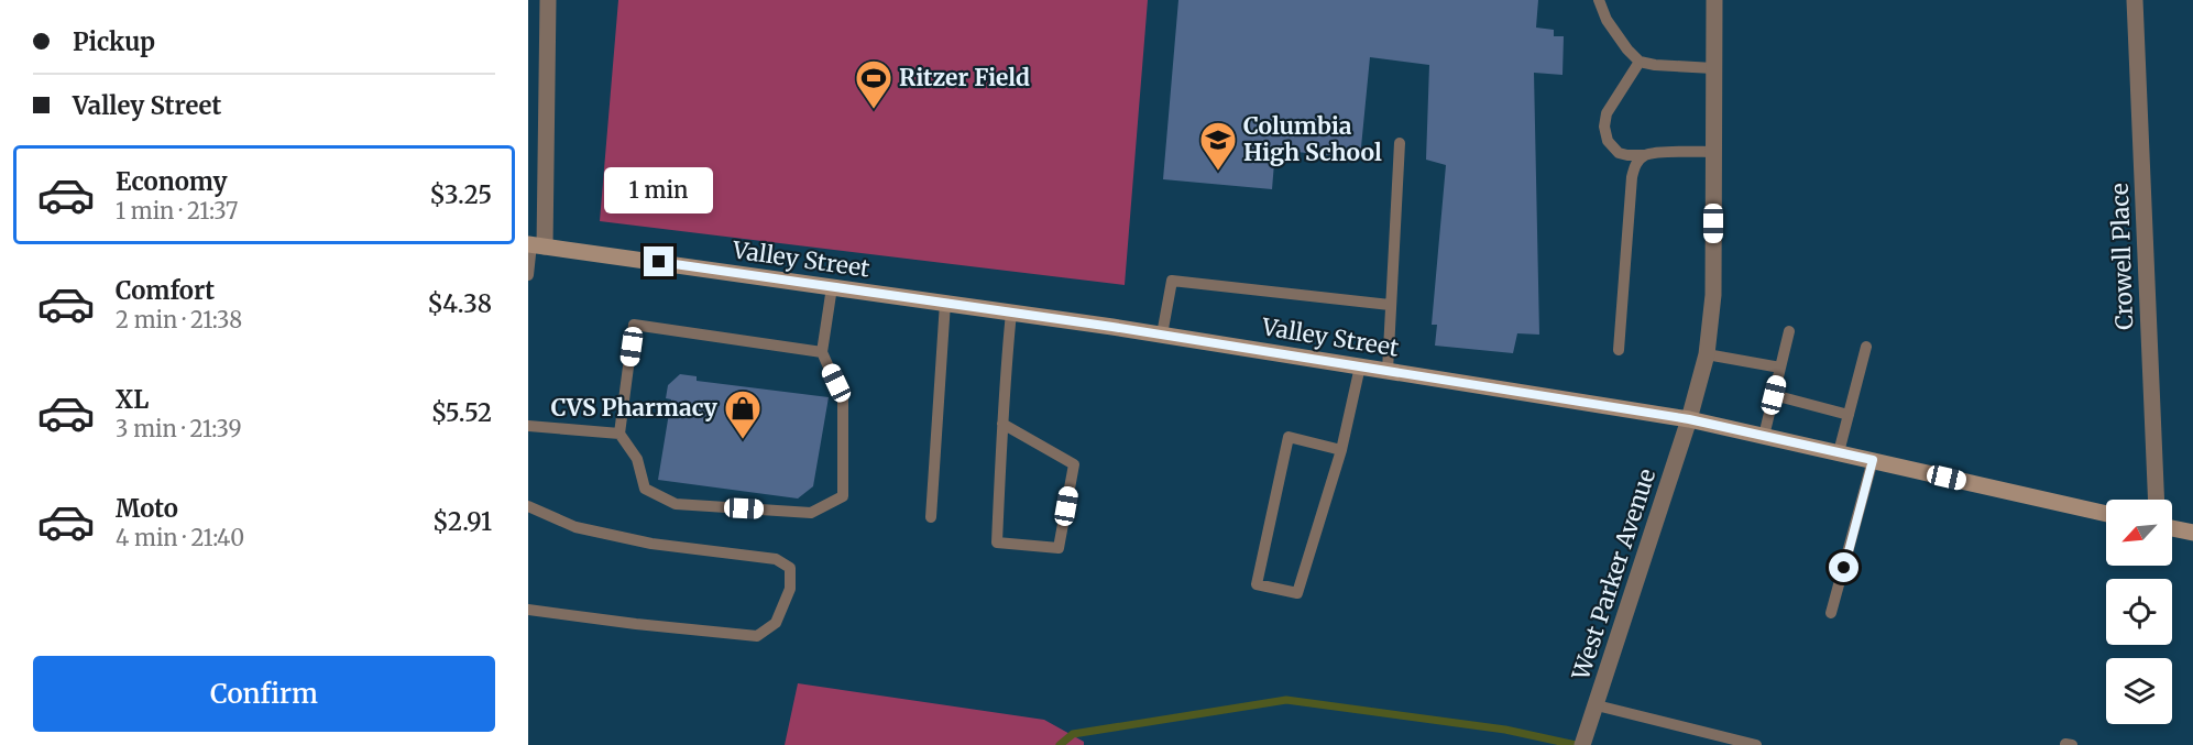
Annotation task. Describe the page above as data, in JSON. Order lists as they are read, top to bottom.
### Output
{
  "streets": {
    "main road": ["Valley Street"],
    "street": ["Crowell Place", "West Parker Avenue"]
  },
  "crossings": [
    ["Valley Street", "West Parker Avenue"]
  ],
  "places": {
    "sports": ["Ritzer Field"],
    "school or university": ["Columbia High School"],
    "shop": ["CVS Pharmacy"]
  },
  "north": "bottom left",
  "page": {
    "banner": ["Pickup", "Valley Street"],
    "list": [
      {
        "name": "Economy",
        "note": "1 min · 21:37",
        "value": "$3.25"
      },
      {
        "name": "Comfort",
        "note": "2 min · 21:38",
        "value": "$4.38"
      },
      {
        "name": "XL",
        "note": "3 min · 21:39",
        "value": "$5.52"
      },
      {
        "name": "Moto",
        "note": "4 min · 21:40",
        "value": "$2.91"
      }
    ],
    "bubble": "1 min",
    "buttons": "Confirm"
  }
}
